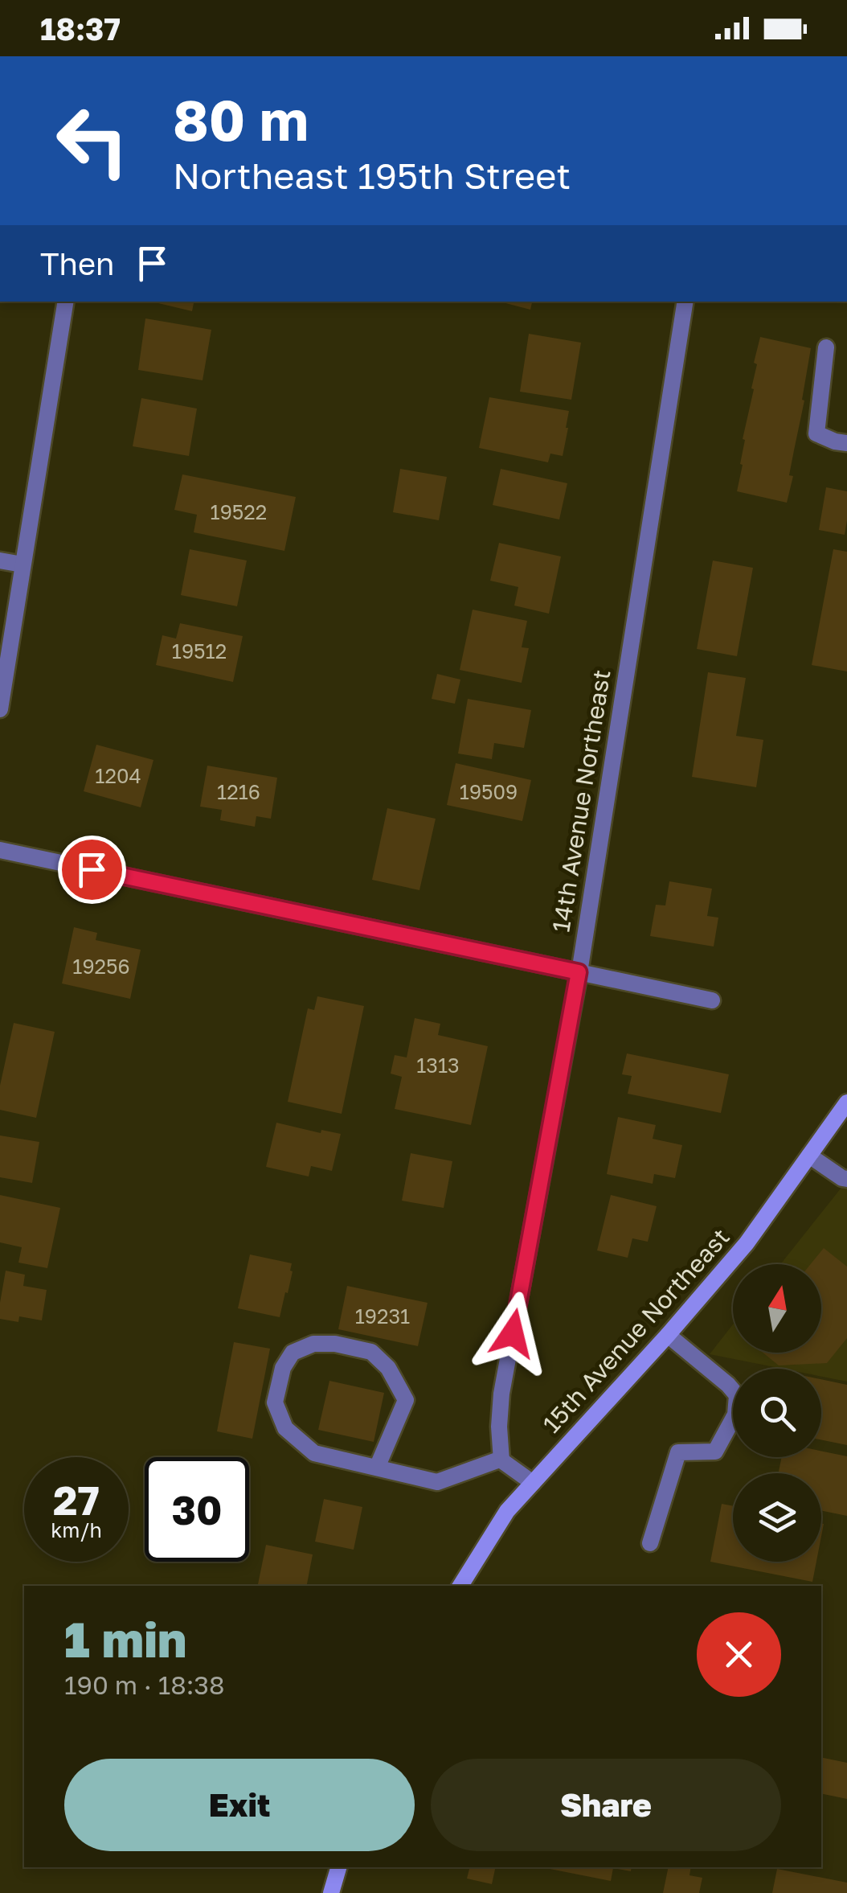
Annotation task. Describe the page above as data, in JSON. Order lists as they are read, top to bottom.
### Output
{
  "streets": {
    "main road": ["15th Avenue Northeast"],
    "street": ["14th Avenue Northeast"]
  },
  "house_numbers": [
    "19522",
    "19512",
    "1204",
    "1216",
    "19509",
    "19256",
    "1313",
    "19231"
  ],
  "north": "top",
  "page": {
    "status": "18:37",
    "turn": ["80 m", "Northeast 195th Street"],
    "then": "Then",
    "speed": "27 km/h",
    "limit": "30",
    "heading": ["1 min", "190 m · 18:38"],
    "buttons": ["Exit", "Share"]
  }
}
